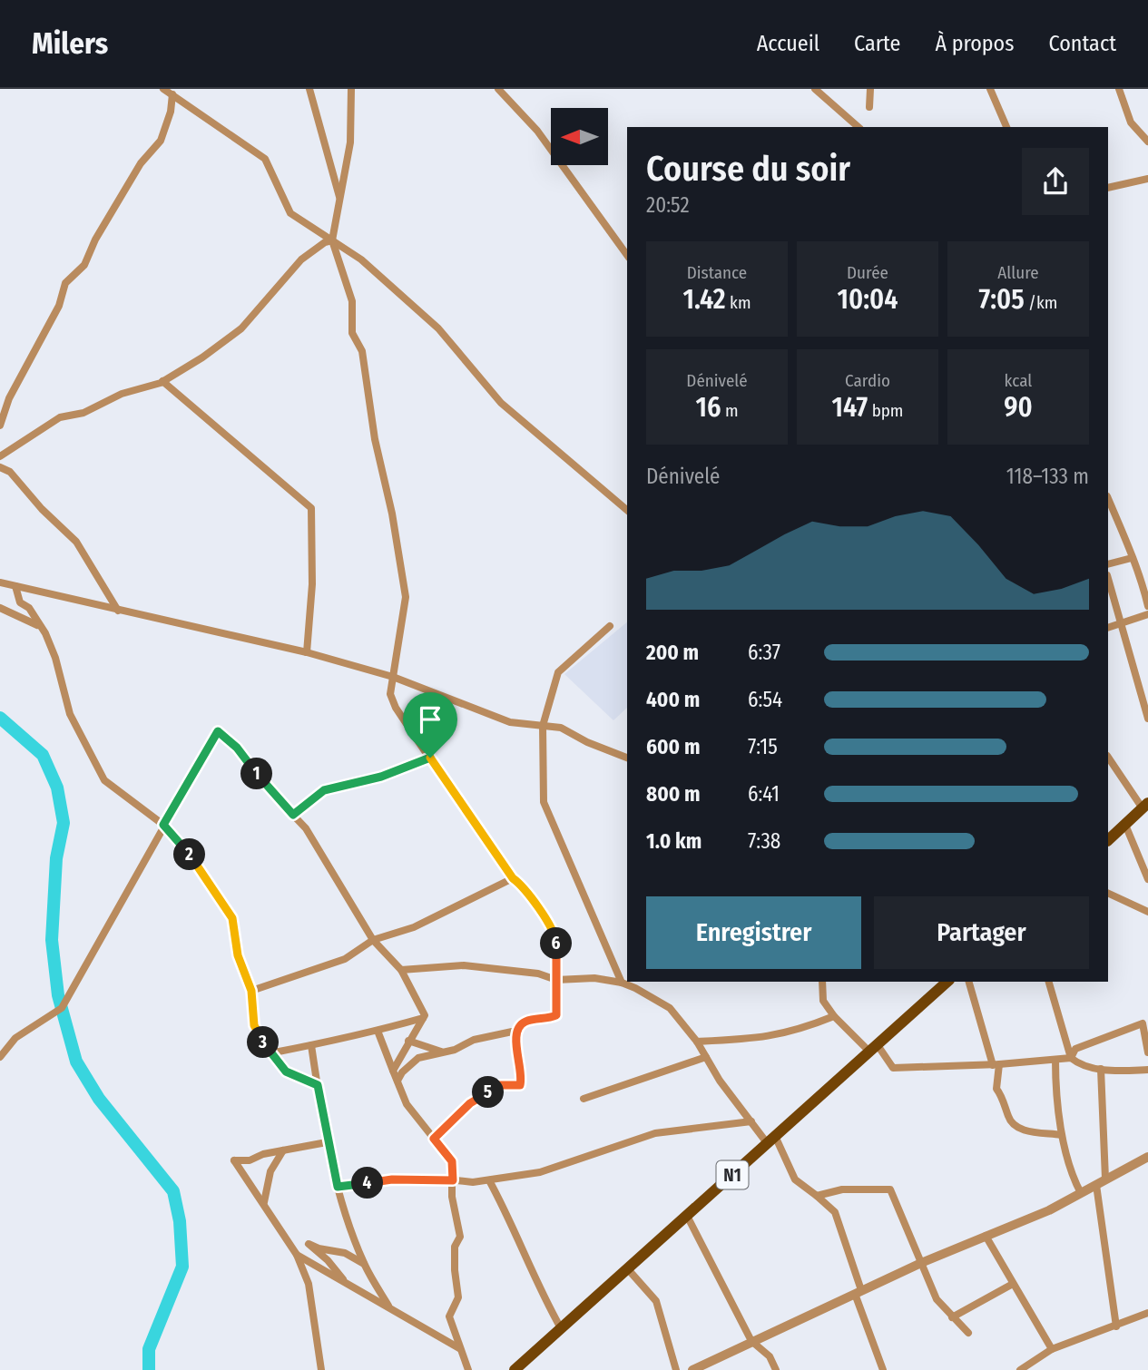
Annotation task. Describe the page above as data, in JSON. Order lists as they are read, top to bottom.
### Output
{
  "streets": {
    "main road": ["N1"]
  },
  "north": "left",
  "page": {
    "header": "Milers",
    "nav": [
      "Accueil",
      "Carte",
      "À propos",
      "Contact"
    ],
    "heading": ["Course du soir", "20:52"],
    "stats": [
      ["Distance", "1.42 km"],
      ["Durée", "10:04"],
      ["Allure", "7:05 /km"],
      ["Dénivelé", "16 m"],
      ["Cardio", "147 bpm"],
      ["kcal", "90"]
    ],
    "chart": ["Dénivelé", "118–133 m"],
    "list": [
      {
        "name": "200 m",
        "note": "6:37"
      },
      {
        "name": "400 m",
        "note": "6:54"
      },
      {
        "name": "600 m",
        "note": "7:15"
      },
      {
        "name": "800 m",
        "note": "6:41"
      },
      {
        "name": "1.0 km",
        "note": "7:38"
      }
    ],
    "pins": [
      "1",
      "2",
      "6",
      "3",
      "5",
      "4"
    ],
    "buttons": ["Enregistrer", "Partager"]
  }
}
